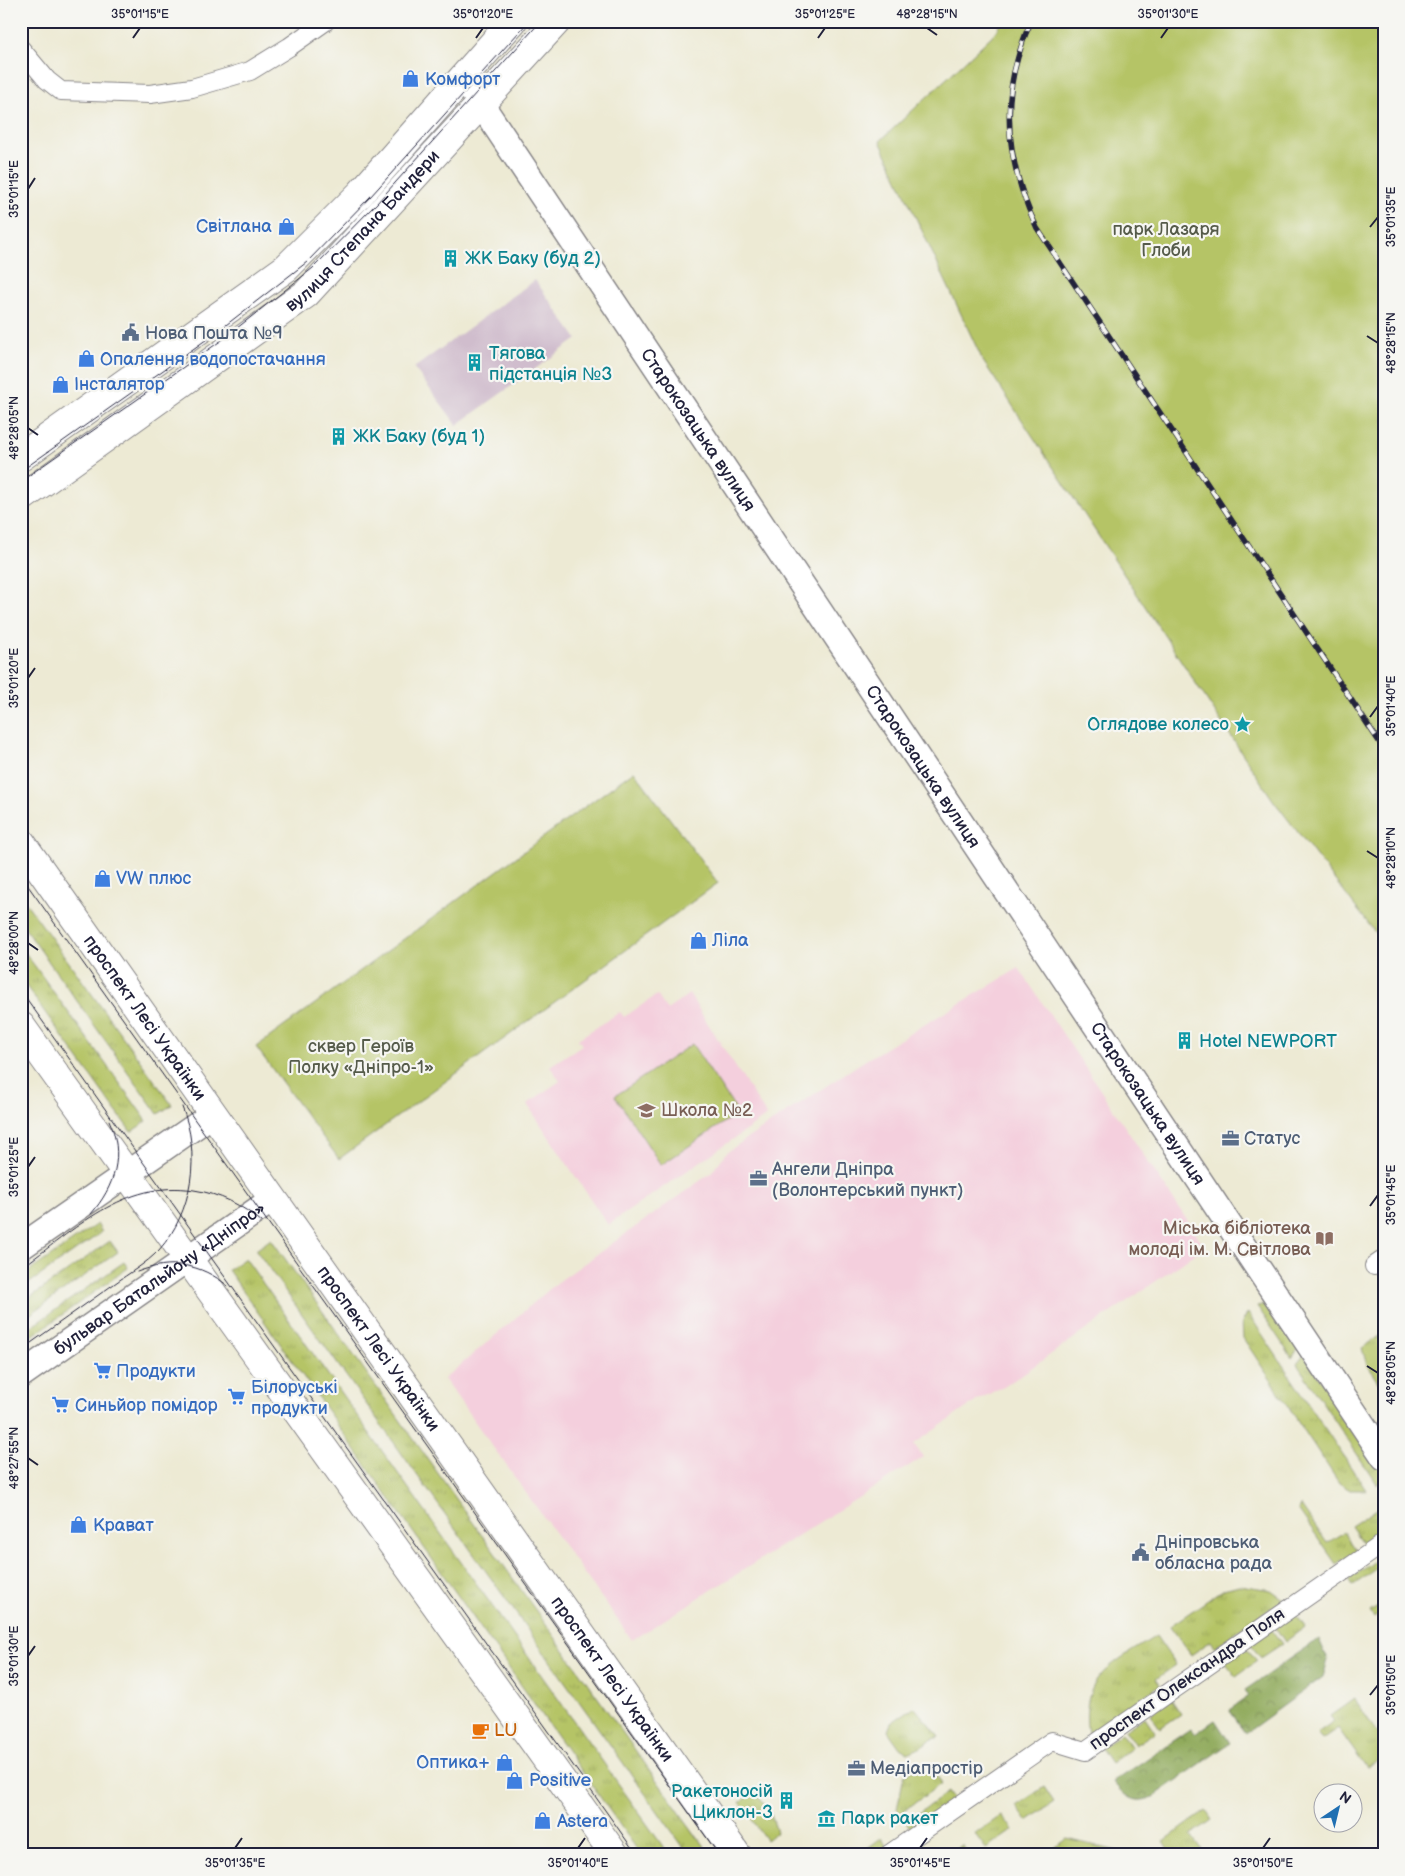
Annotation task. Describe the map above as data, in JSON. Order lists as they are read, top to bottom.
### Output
{
  "streets": {
    "main road": ["вулиця Степана Бандери", "проспект Лесі Українки"],
    "street": ["Старокозацька вулиця", "бульвар Батальйону «Дніпро»", "проспект Олександра Поля"]
  },
  "crossings": [
    ["вулиця Степана Бандери", "Старокозацька вулиця"],
    ["проспект Лесі Українки", "бульвар Батальйону «Дніпро»"]
  ],
  "parks": ["парк Лазаря Глоби", "сквер Героїв Полку «Дніпро-1»"],
  "places": {
    "shop": [
      "Комфорт",
      "Світлана",
      "Опалення водопостачання",
      "Інсталятор",
      "VW плюс",
      "Ліла",
      "Крават",
      "Оптика+",
      "Positive",
      "Astera"
    ],
    "building": [
      "ЖК Баку (буд 2)",
      "Тягова пiдстанцiя №3",
      "ЖК Баку (буд 1)",
      "Hotel NEWPORT",
      "Ракетоносій Циклон-3"
    ],
    "public building": ["Нова Пошта №9", "Дніпровська обласна рада"],
    "place": ["Оглядове колесо"],
    "school or university": ["Школа №2"],
    "office": ["Статус", "Ангели Дніпра (Волонтерський пункт)", "Медіапростір"],
    "library": ["Міська бібліотека молоді ім. М. Світлова"],
    "supermarket": ["Продукти", "Білоруські продукти", "Синьйор помідор"],
    "cafe": ["LU"],
    "museum": ["Парк ракет"]
  },
  "north": "top right",
  "coordinates": [
    "35°01'15\"E",
    "35°01'20\"E",
    "35°01'25\"E",
    "48°28'15\"N",
    "35°01'30\"E",
    "35°01'35\"E",
    "48°28'05\"N",
    "35°01'40\"E",
    "48°28'10\"N",
    "48°28'00\"N",
    "35°01'45\"E",
    "48°27'55\"N",
    "35°01'50\"E"
  ]
}
